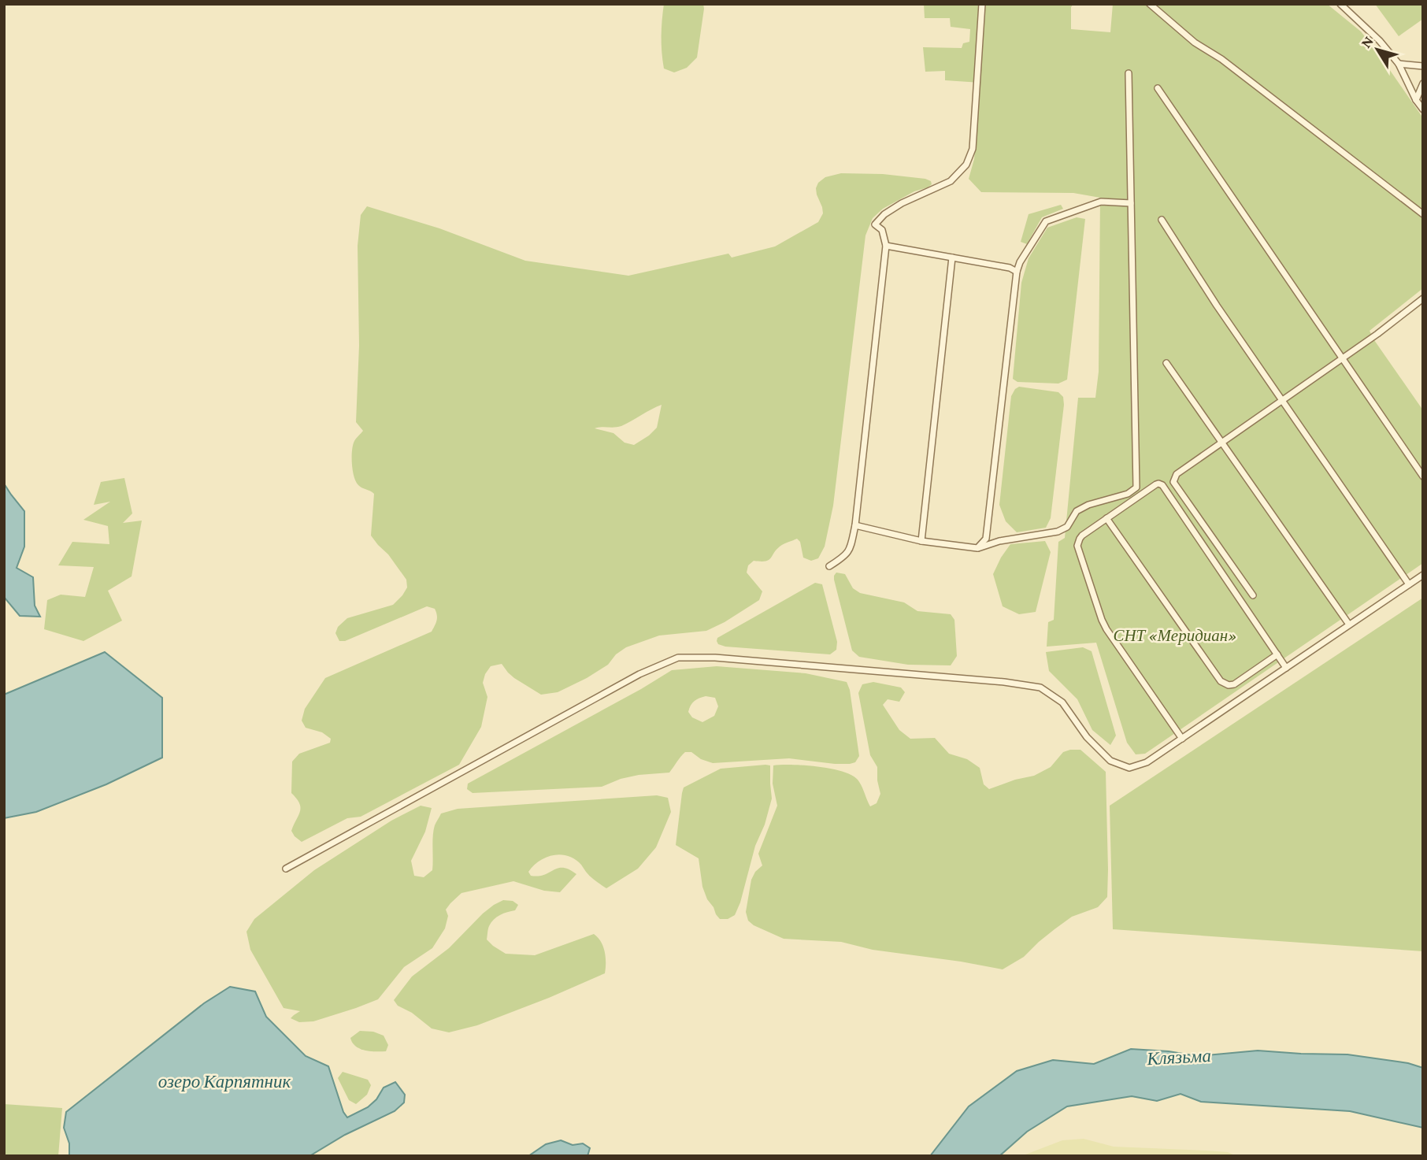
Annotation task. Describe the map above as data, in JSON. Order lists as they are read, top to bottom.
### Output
{
  "water": ["Клязьма", "озеро Карпятник"],
  "parks": ["СНТ «Меридиан»"],
  "north": "top left"
}
